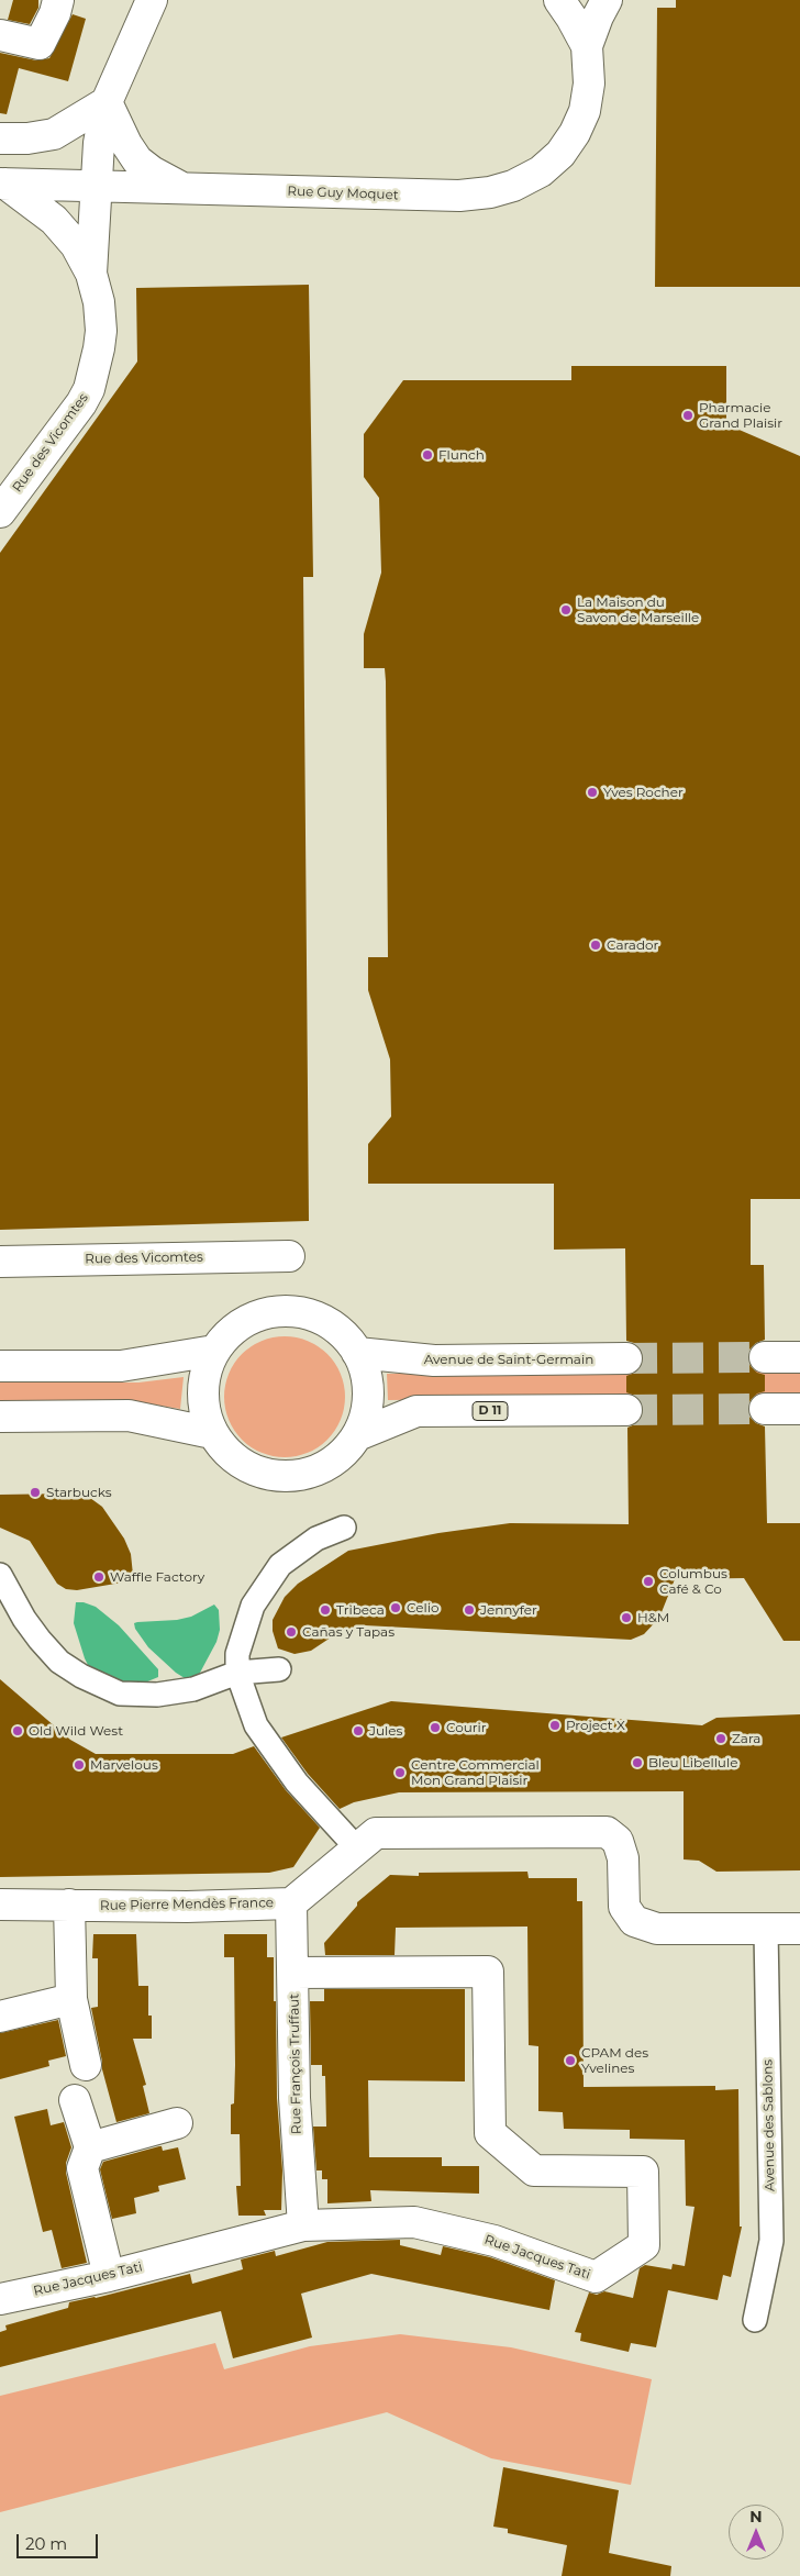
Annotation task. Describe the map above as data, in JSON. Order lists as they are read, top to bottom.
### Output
{
  "streets": {
    "street": [
      "Rue Guy Moquet",
      "Rue des Vicomtes",
      "Avenue de Saint-Germain",
      "D 11",
      "Rue Pierre Mendès France",
      "Rue François Truffaut",
      "Avenue des Sablons",
      "Rue Jacques Tati"
    ]
  },
  "crossings": [
    ["Rue Guy Moquet", "Rue des Vicomtes"],
    ["Avenue de Saint-Germain", "D 11"],
    ["Rue Pierre Mendès France", "Rue François Truffaut"],
    ["Rue Pierre Mendès France", "Avenue des Sablons"],
    ["Rue François Truffaut", "Rue Jacques Tati"]
  ],
  "places": [
    "Pharmacie Grand Plaisir",
    "Flunch",
    "La Maison du Savon de Marseille",
    "Yves Rocher",
    "Carador",
    "Starbucks",
    "Waffle Factory",
    "Columbus Café & Co",
    "Celio",
    "Tribeca",
    "Jennyfer",
    "H&M",
    "Cañas y Tapas",
    "Project X",
    "Courir",
    "Old Wild West",
    "Jules",
    "Zara",
    "Bleu Libellule",
    "Marvelous",
    "Centre Commercial Mon Grand Plaisir",
    "CPAM des Yvelines"
  ],
  "scale_bar": "20 m",
  "north": "top"
}
